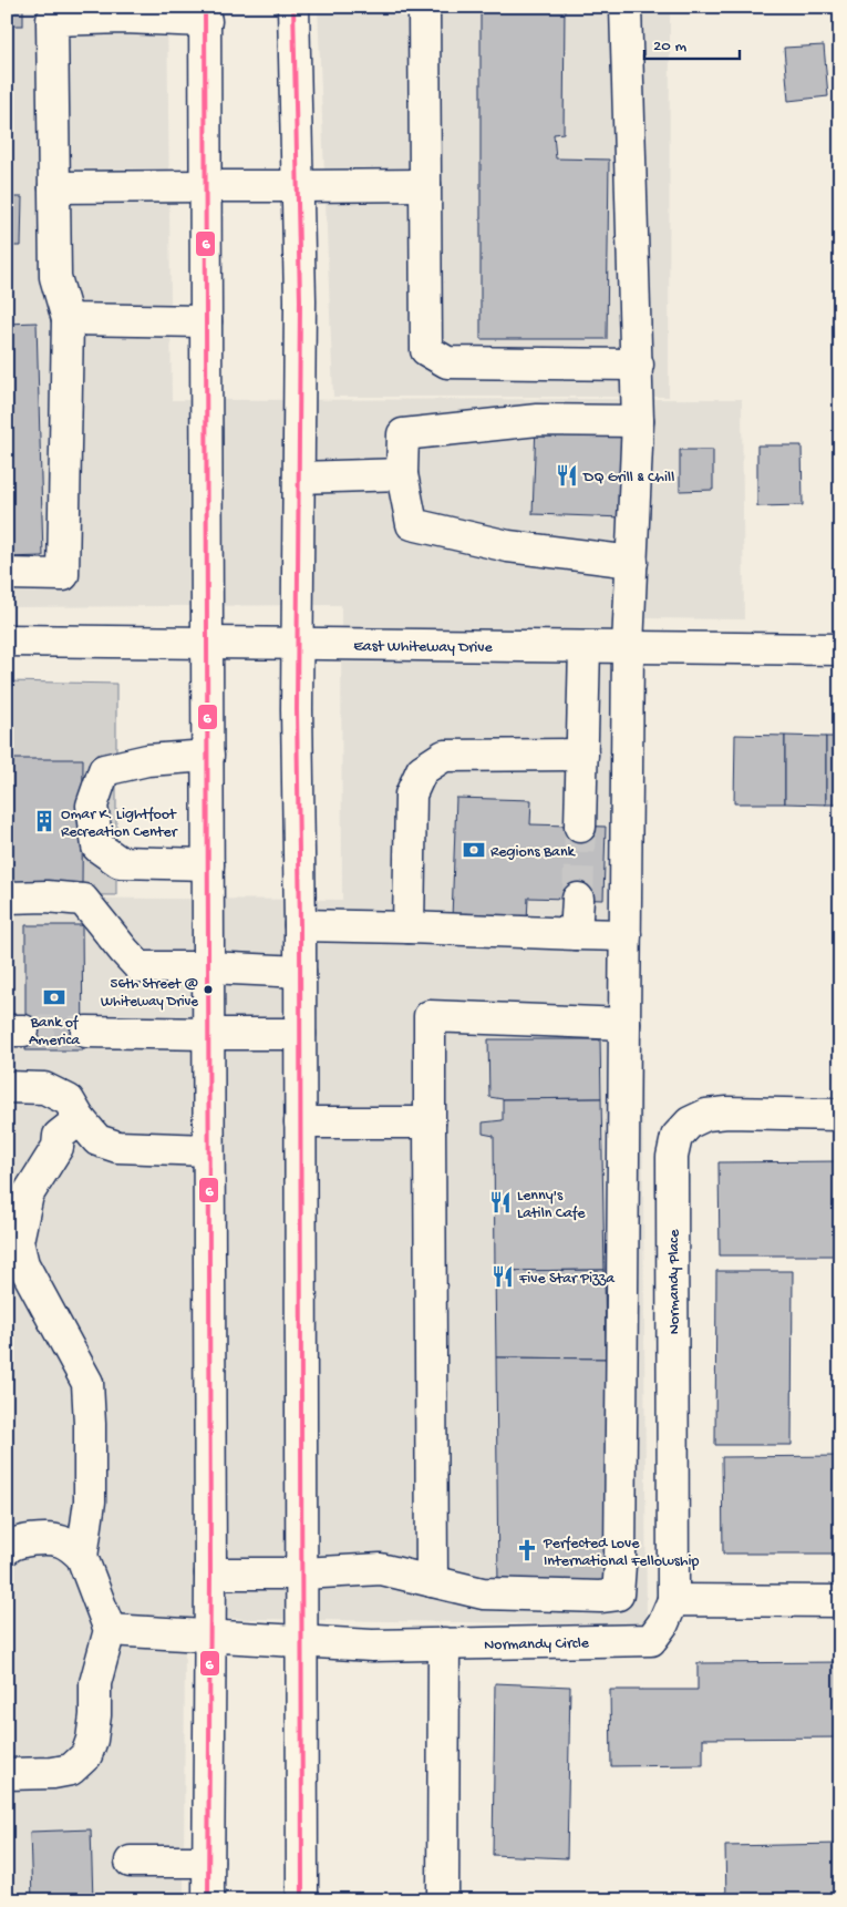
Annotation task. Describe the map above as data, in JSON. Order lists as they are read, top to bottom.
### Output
{
  "streets": {
    "main road": ["East Whiteway Drive", "Normandy Place", "Normandy Circle"]
  },
  "crossings": [
    ["Normandy Place", "Normandy Circle"]
  ],
  "places": {
    "restaurant": ["DQ Grill & Chill", "Lenny's Latiln Cafe", "Five Star Pizza"],
    "building": ["Omar K. Lightfoot Recreation Center"],
    "bank": ["Regions Bank", "Bank of America"],
    "other": ["56th Street @ Whiteway Drive"],
    "church": ["Perfected Love International Fellowship"]
  },
  "lines": ["transit line 6"],
  "scale_bar": "20 m"
}
